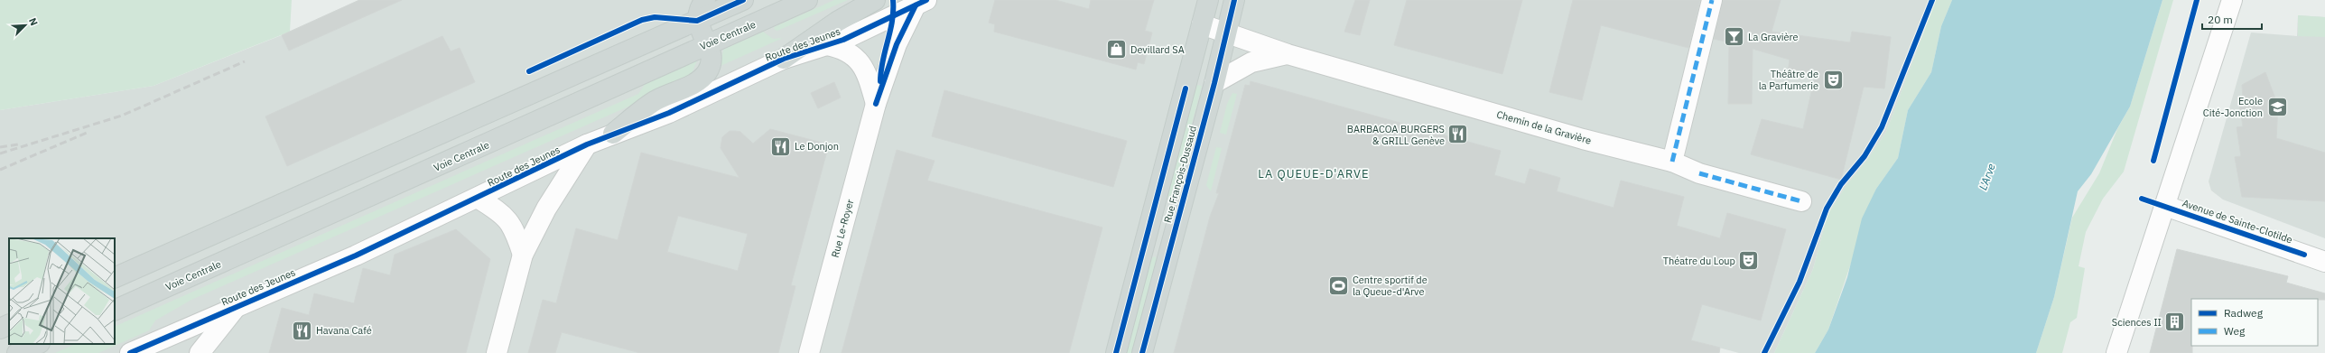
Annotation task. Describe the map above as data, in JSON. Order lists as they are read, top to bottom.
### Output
{
  "streets": {
    "main road": ["Voie Centrale", "Rue François-Dussaud"],
    "street": [
      "Route des Jeunes",
      "Chemin de la Gravière",
      "Avenue de Sainte-Clotilde",
      "Rue Le-Royer"
    ]
  },
  "crossings": [
    ["Route des Jeunes", "Rue Le-Royer"],
    ["Chemin de la Gravière", "Rue François-Dussaud"]
  ],
  "districts": ["LA QUEUE-D'ARVE"],
  "water": ["L'Arve"],
  "places": {
    "bar": ["La Gravière"],
    "shop": ["Devillard SA"],
    "theatre": ["Théâtre de la Parfumerie", "Théatre du Loup"],
    "school or university": ["Ecole Cité-Jonction"],
    "restaurant": ["BARBACOA BURGERS & GRILL Genève", "Le Donjon", "Havana Café"],
    "sports": ["Centre sportif de la Queue-d'Arve"],
    "building": ["Sciences II"]
  },
  "legend": ["Radweg", "Weg"],
  "scale_bar": "20 m",
  "north": "top right"
}
